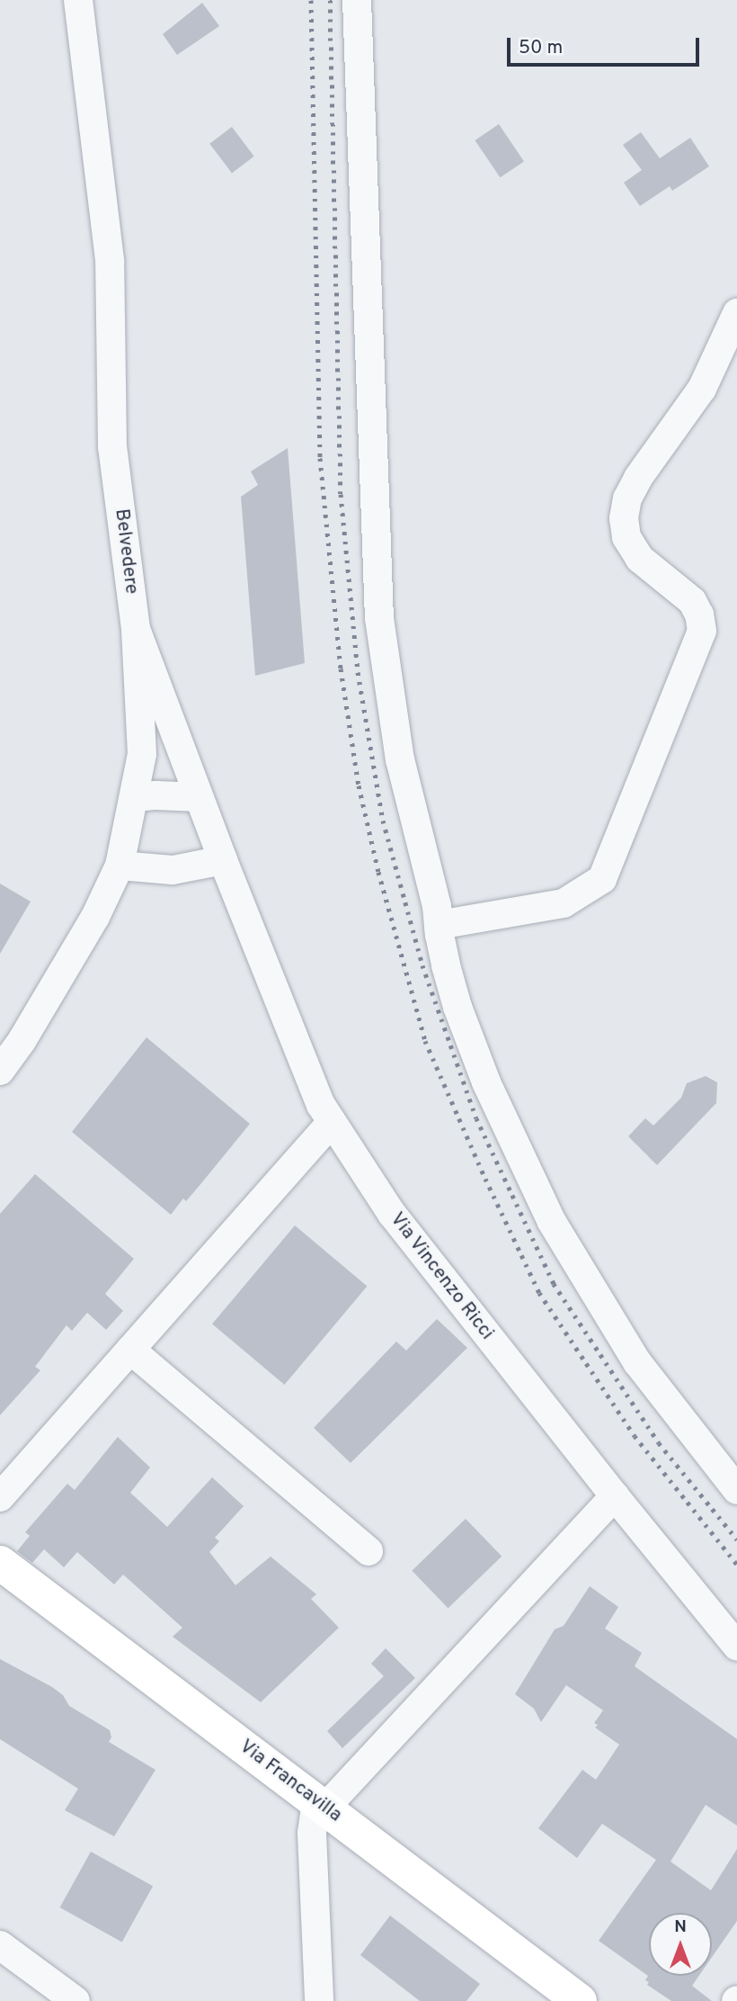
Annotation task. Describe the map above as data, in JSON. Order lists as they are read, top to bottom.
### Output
{
  "streets": {
    "street": ["Belvedere", "Via Vincenzo Ricci", "Via Francavilla"]
  },
  "crossings": [
    ["Belvedere", "Via Vincenzo Ricci"]
  ],
  "scale_bar": "50 m",
  "north": "top"
}
